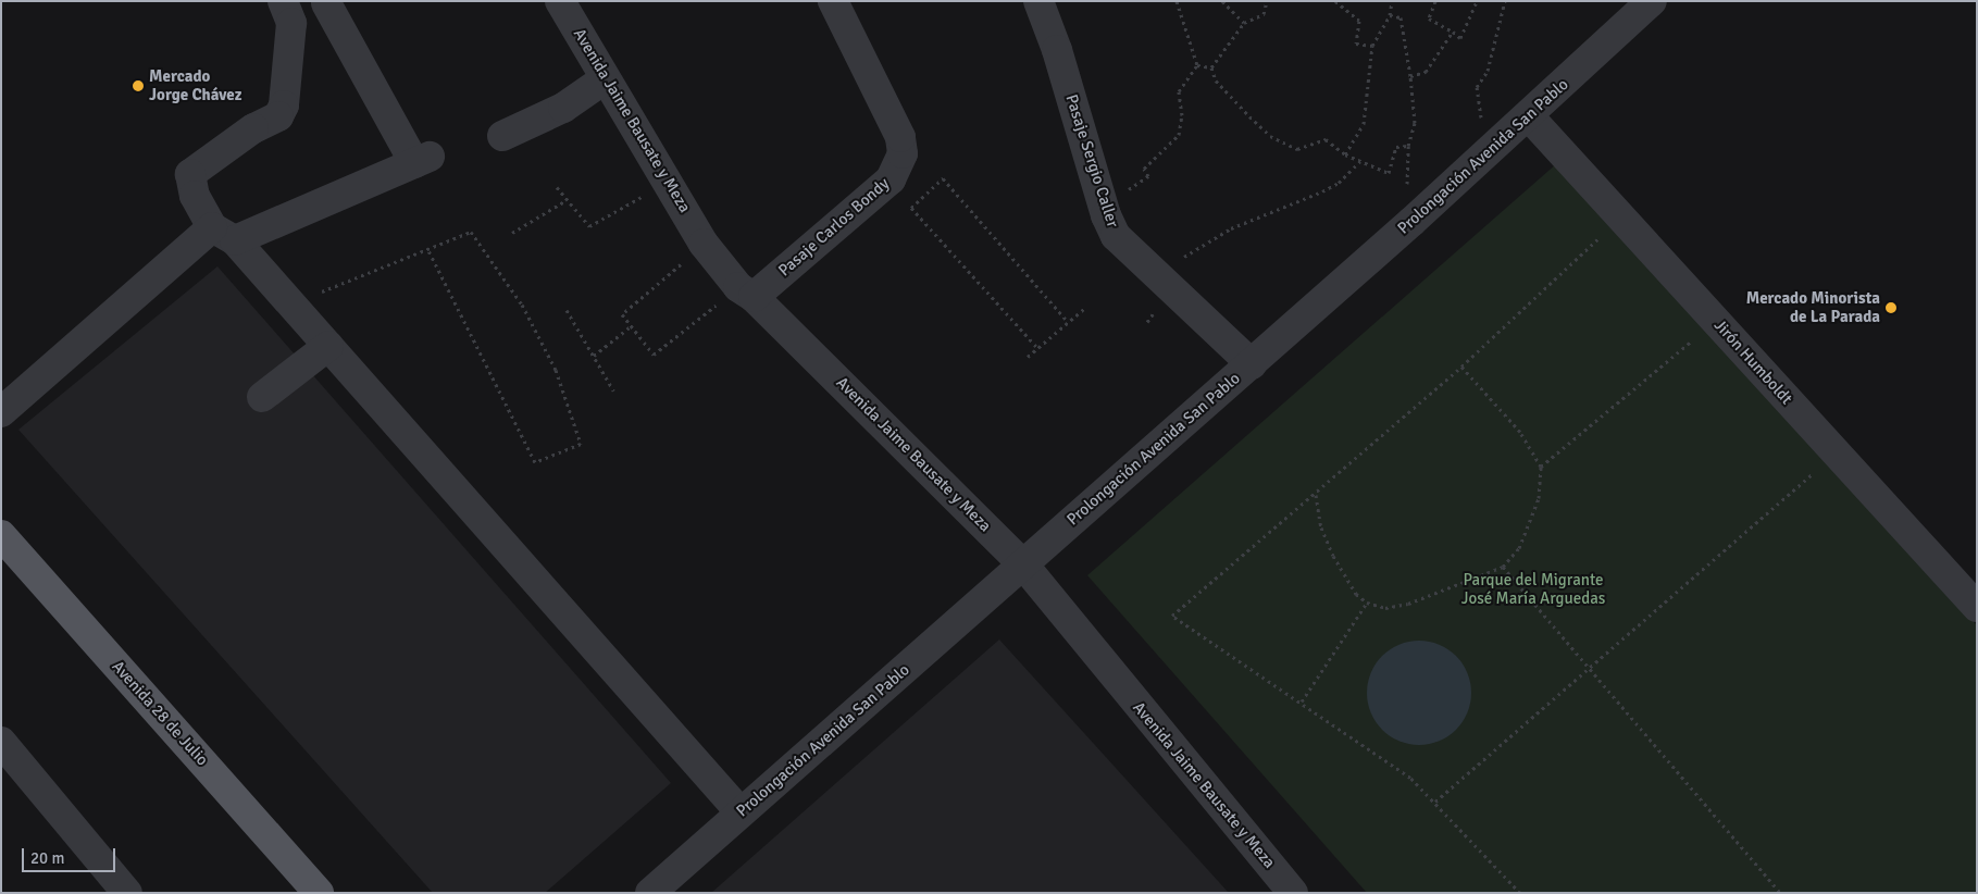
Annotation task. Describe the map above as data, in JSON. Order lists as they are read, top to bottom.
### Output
{
  "streets": {
    "main road": ["Avenida 28 de Julio"],
    "street": [
      "Avenida Jaime Bausate y Meza",
      "Prolongación Avenida San Pablo",
      "Pasaje Sergio Caller",
      "Pasaje Carlos Bondy",
      "Jirón Humboldt"
    ]
  },
  "crossings": [
    ["Avenida Jaime Bausate y Meza", "Prolongación Avenida San Pablo"],
    ["Avenida Jaime Bausate y Meza", "Pasaje Carlos Bondy"],
    ["Prolongación Avenida San Pablo", "Pasaje Sergio Caller"],
    ["Prolongación Avenida San Pablo", "Jirón Humboldt"]
  ],
  "parks": ["Parque del Migrante José María Arguedas"],
  "places": ["Mercado Jorge Chávez", "Mercado Minorista de La Parada"],
  "scale_bar": "20 m"
}
